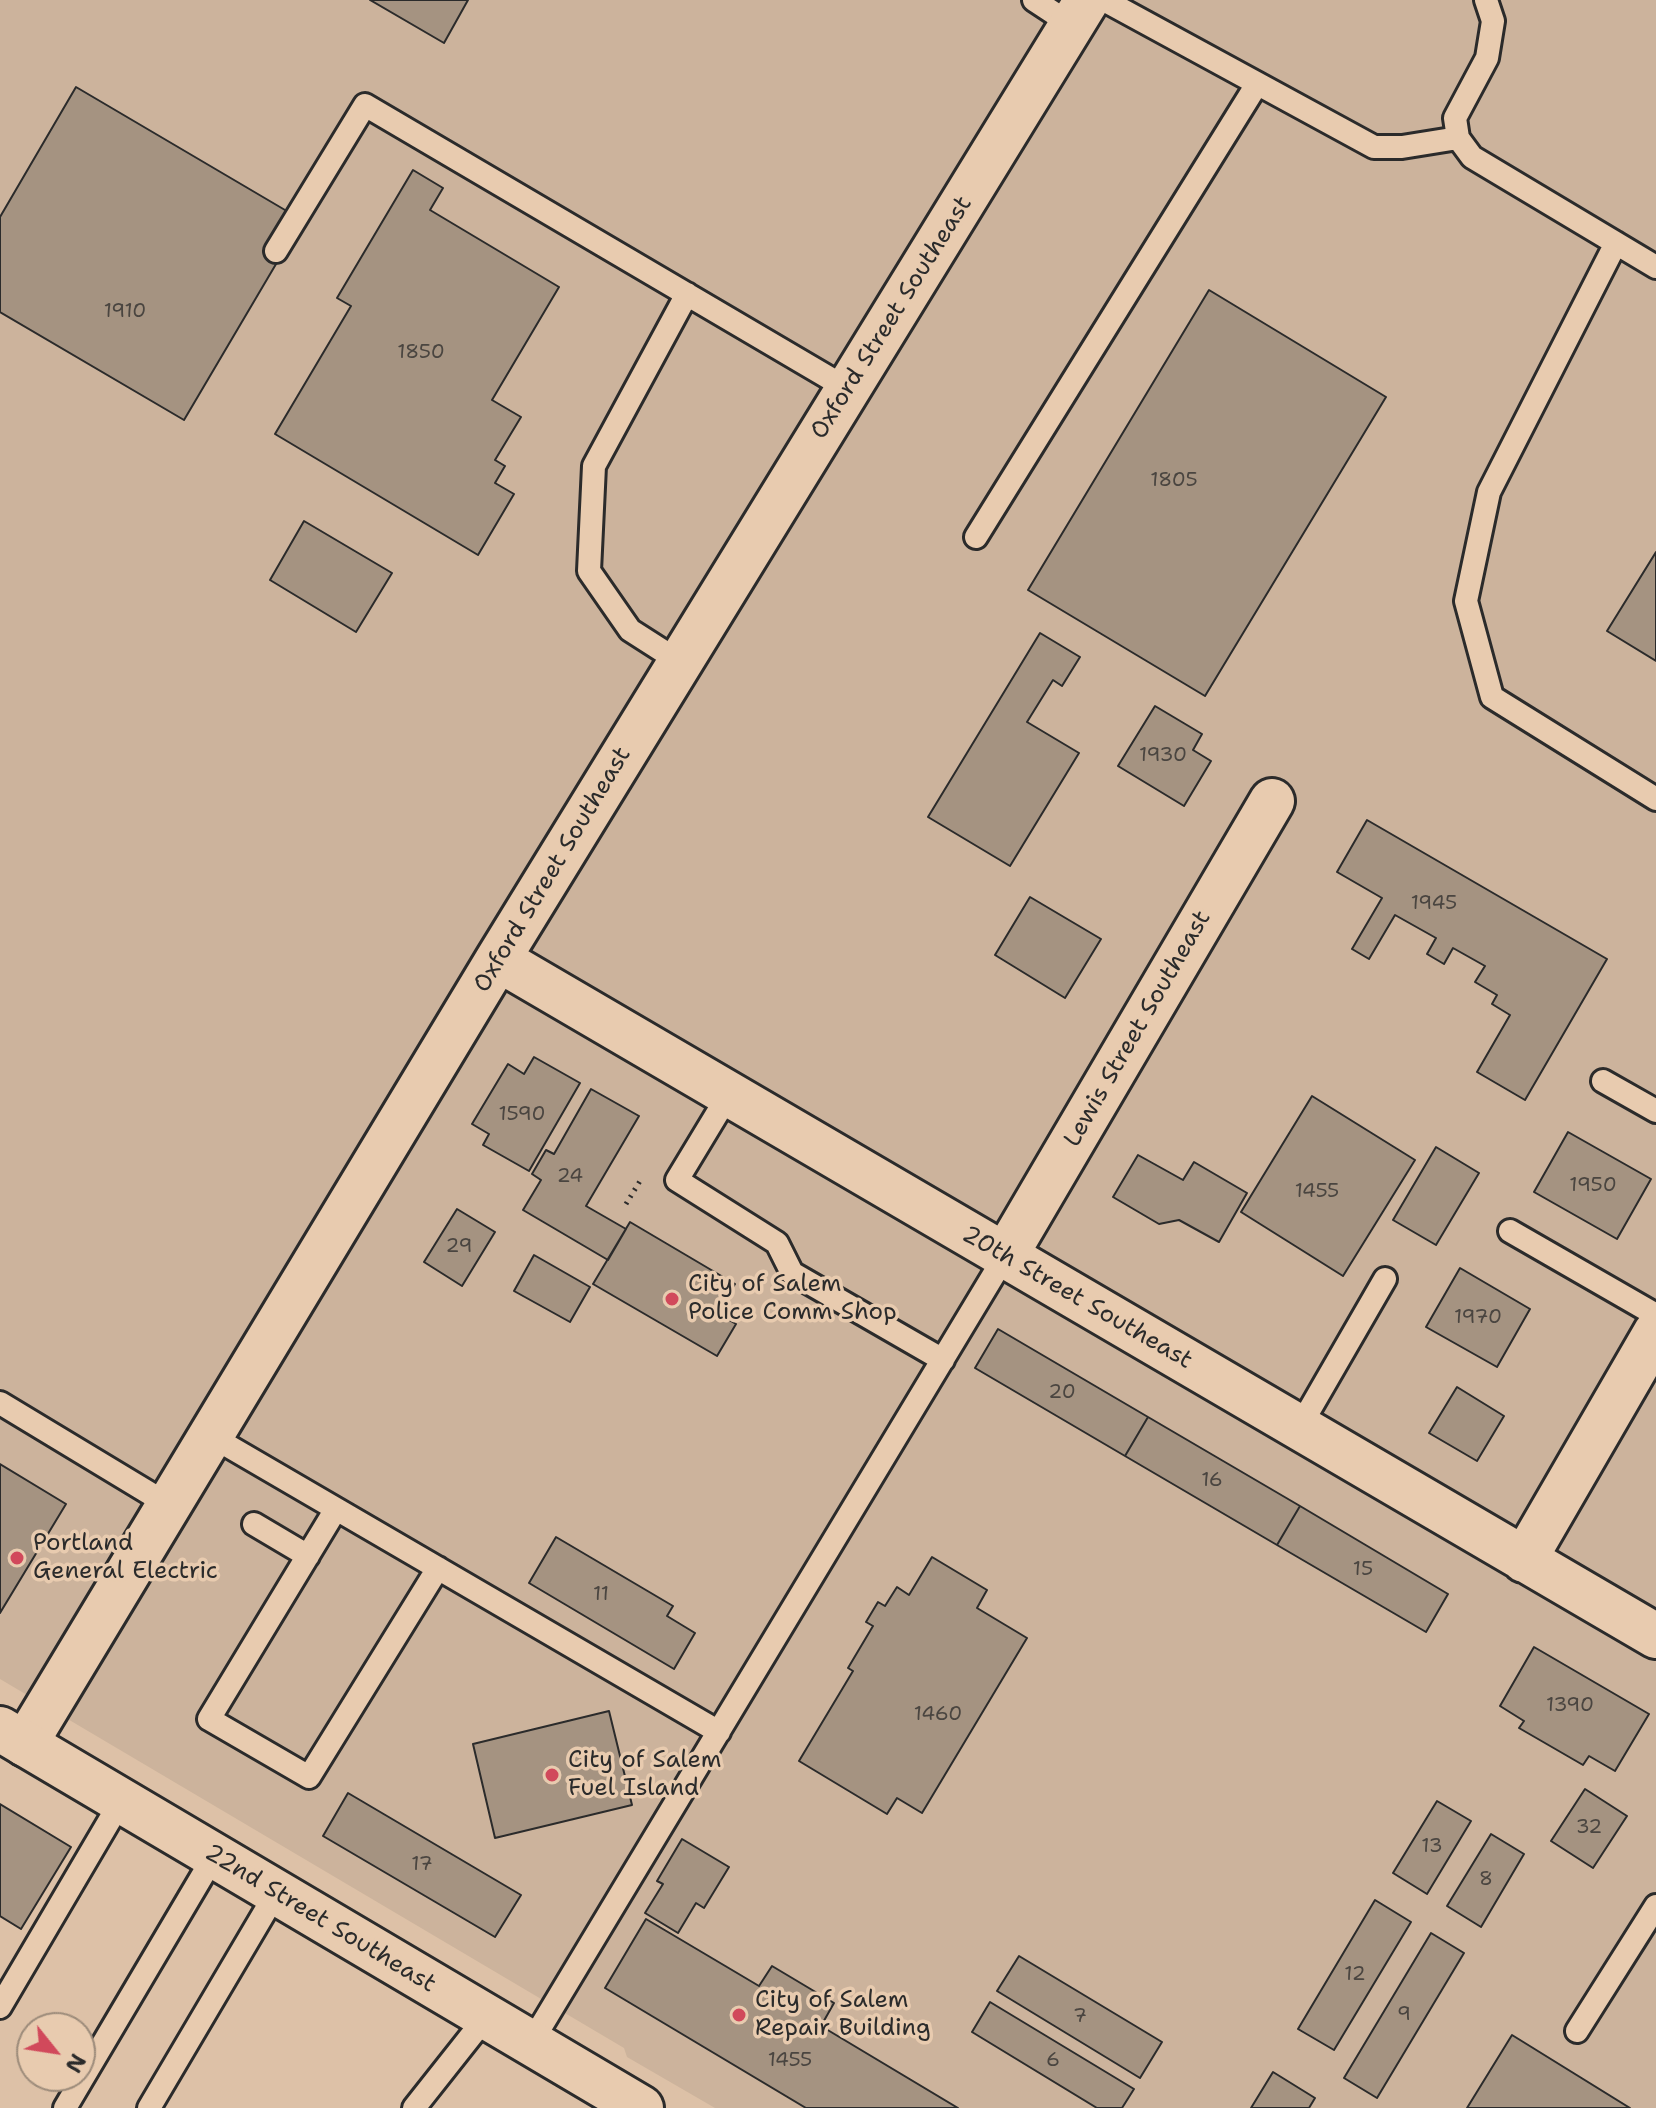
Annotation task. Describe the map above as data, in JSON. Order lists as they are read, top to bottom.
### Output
{
  "streets": {
    "street": [
      "Oxford Street Southeast",
      "Lewis Street Southeast",
      "20th Street Southeast",
      "22nd Street Southeast"
    ]
  },
  "crossings": [
    ["Oxford Street Southeast", "20th Street Southeast"],
    ["Oxford Street Southeast", "22nd Street Southeast"],
    ["Lewis Street Southeast", "20th Street Southeast"]
  ],
  "places": [
    "City of Salem Police Comm Shop",
    "Portland General Electric",
    "City of Salem Fuel Island",
    "City of Salem Repair Building"
  ],
  "house_numbers": [
    "1910",
    "1850",
    "1805",
    "1930",
    "1945",
    "1590",
    "24",
    "1950",
    "1455",
    "29",
    "1970",
    "20",
    "16",
    "15",
    "11",
    "1390",
    "1460",
    "32",
    "13",
    "17",
    "8",
    "12",
    "9",
    "7",
    "1455",
    "6"
  ],
  "north": "bottom right"
}
